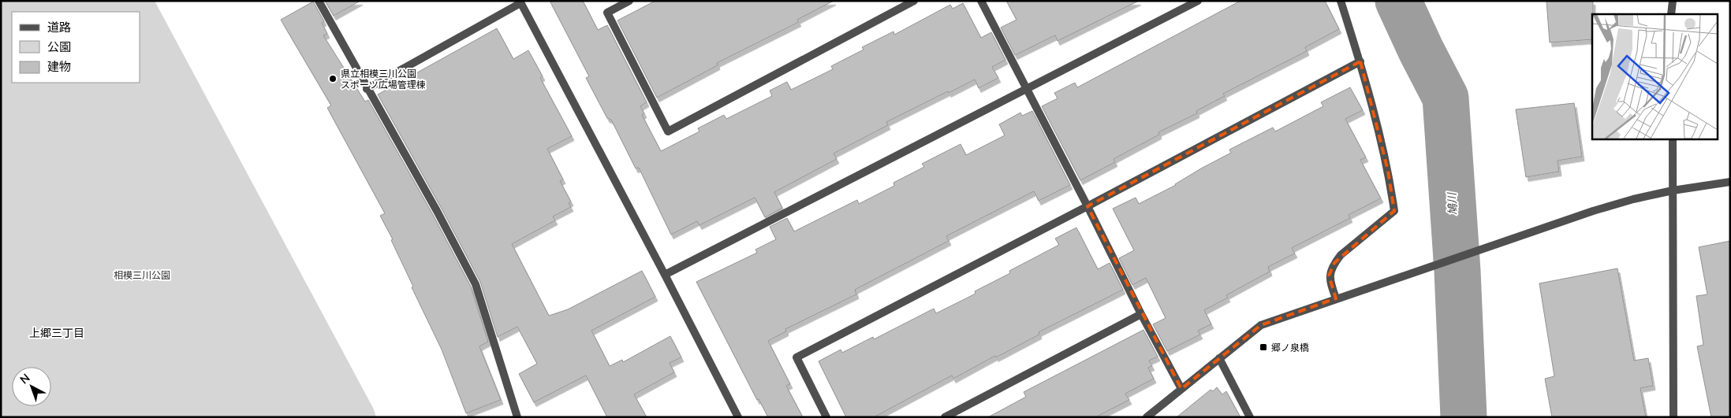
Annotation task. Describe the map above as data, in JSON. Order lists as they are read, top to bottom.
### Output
{
  "districts": ["上郷三丁目"],
  "water": ["鳩川"],
  "parks": ["相模三川公園"],
  "places": {
    "other": ["県立相模三川公園 スポーツ広場管理棟"],
    "transit": ["郷ノ泉橋"]
  },
  "legend": ["道路", "公園", "建物"],
  "north": "top left"
}
